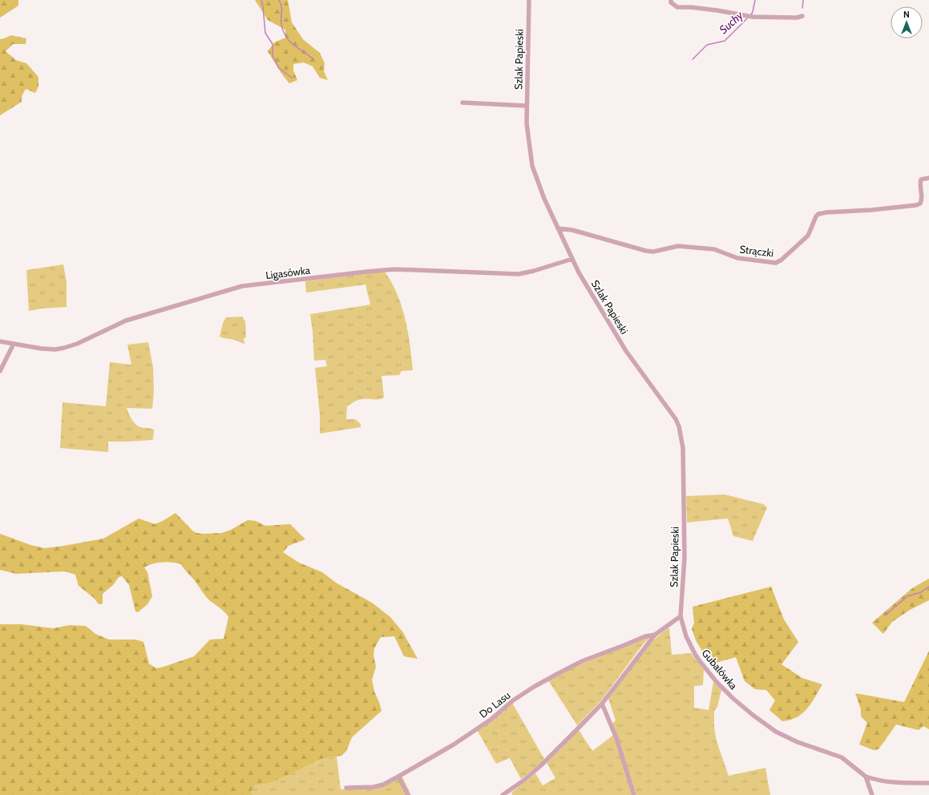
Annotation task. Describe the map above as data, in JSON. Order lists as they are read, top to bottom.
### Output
{
  "streets": {
    "street": [
      "Szlak Papieski",
      "Strączki",
      "Ligasówka",
      "Gubałówka",
      "Do Lasu"
    ]
  },
  "crossings": [
    ["Szlak Papieski", "Strączki"],
    ["Szlak Papieski", "Ligasówka"],
    ["Szlak Papieski", "Gubałówka"]
  ],
  "water": ["Suchy"],
  "north": "top"
}
